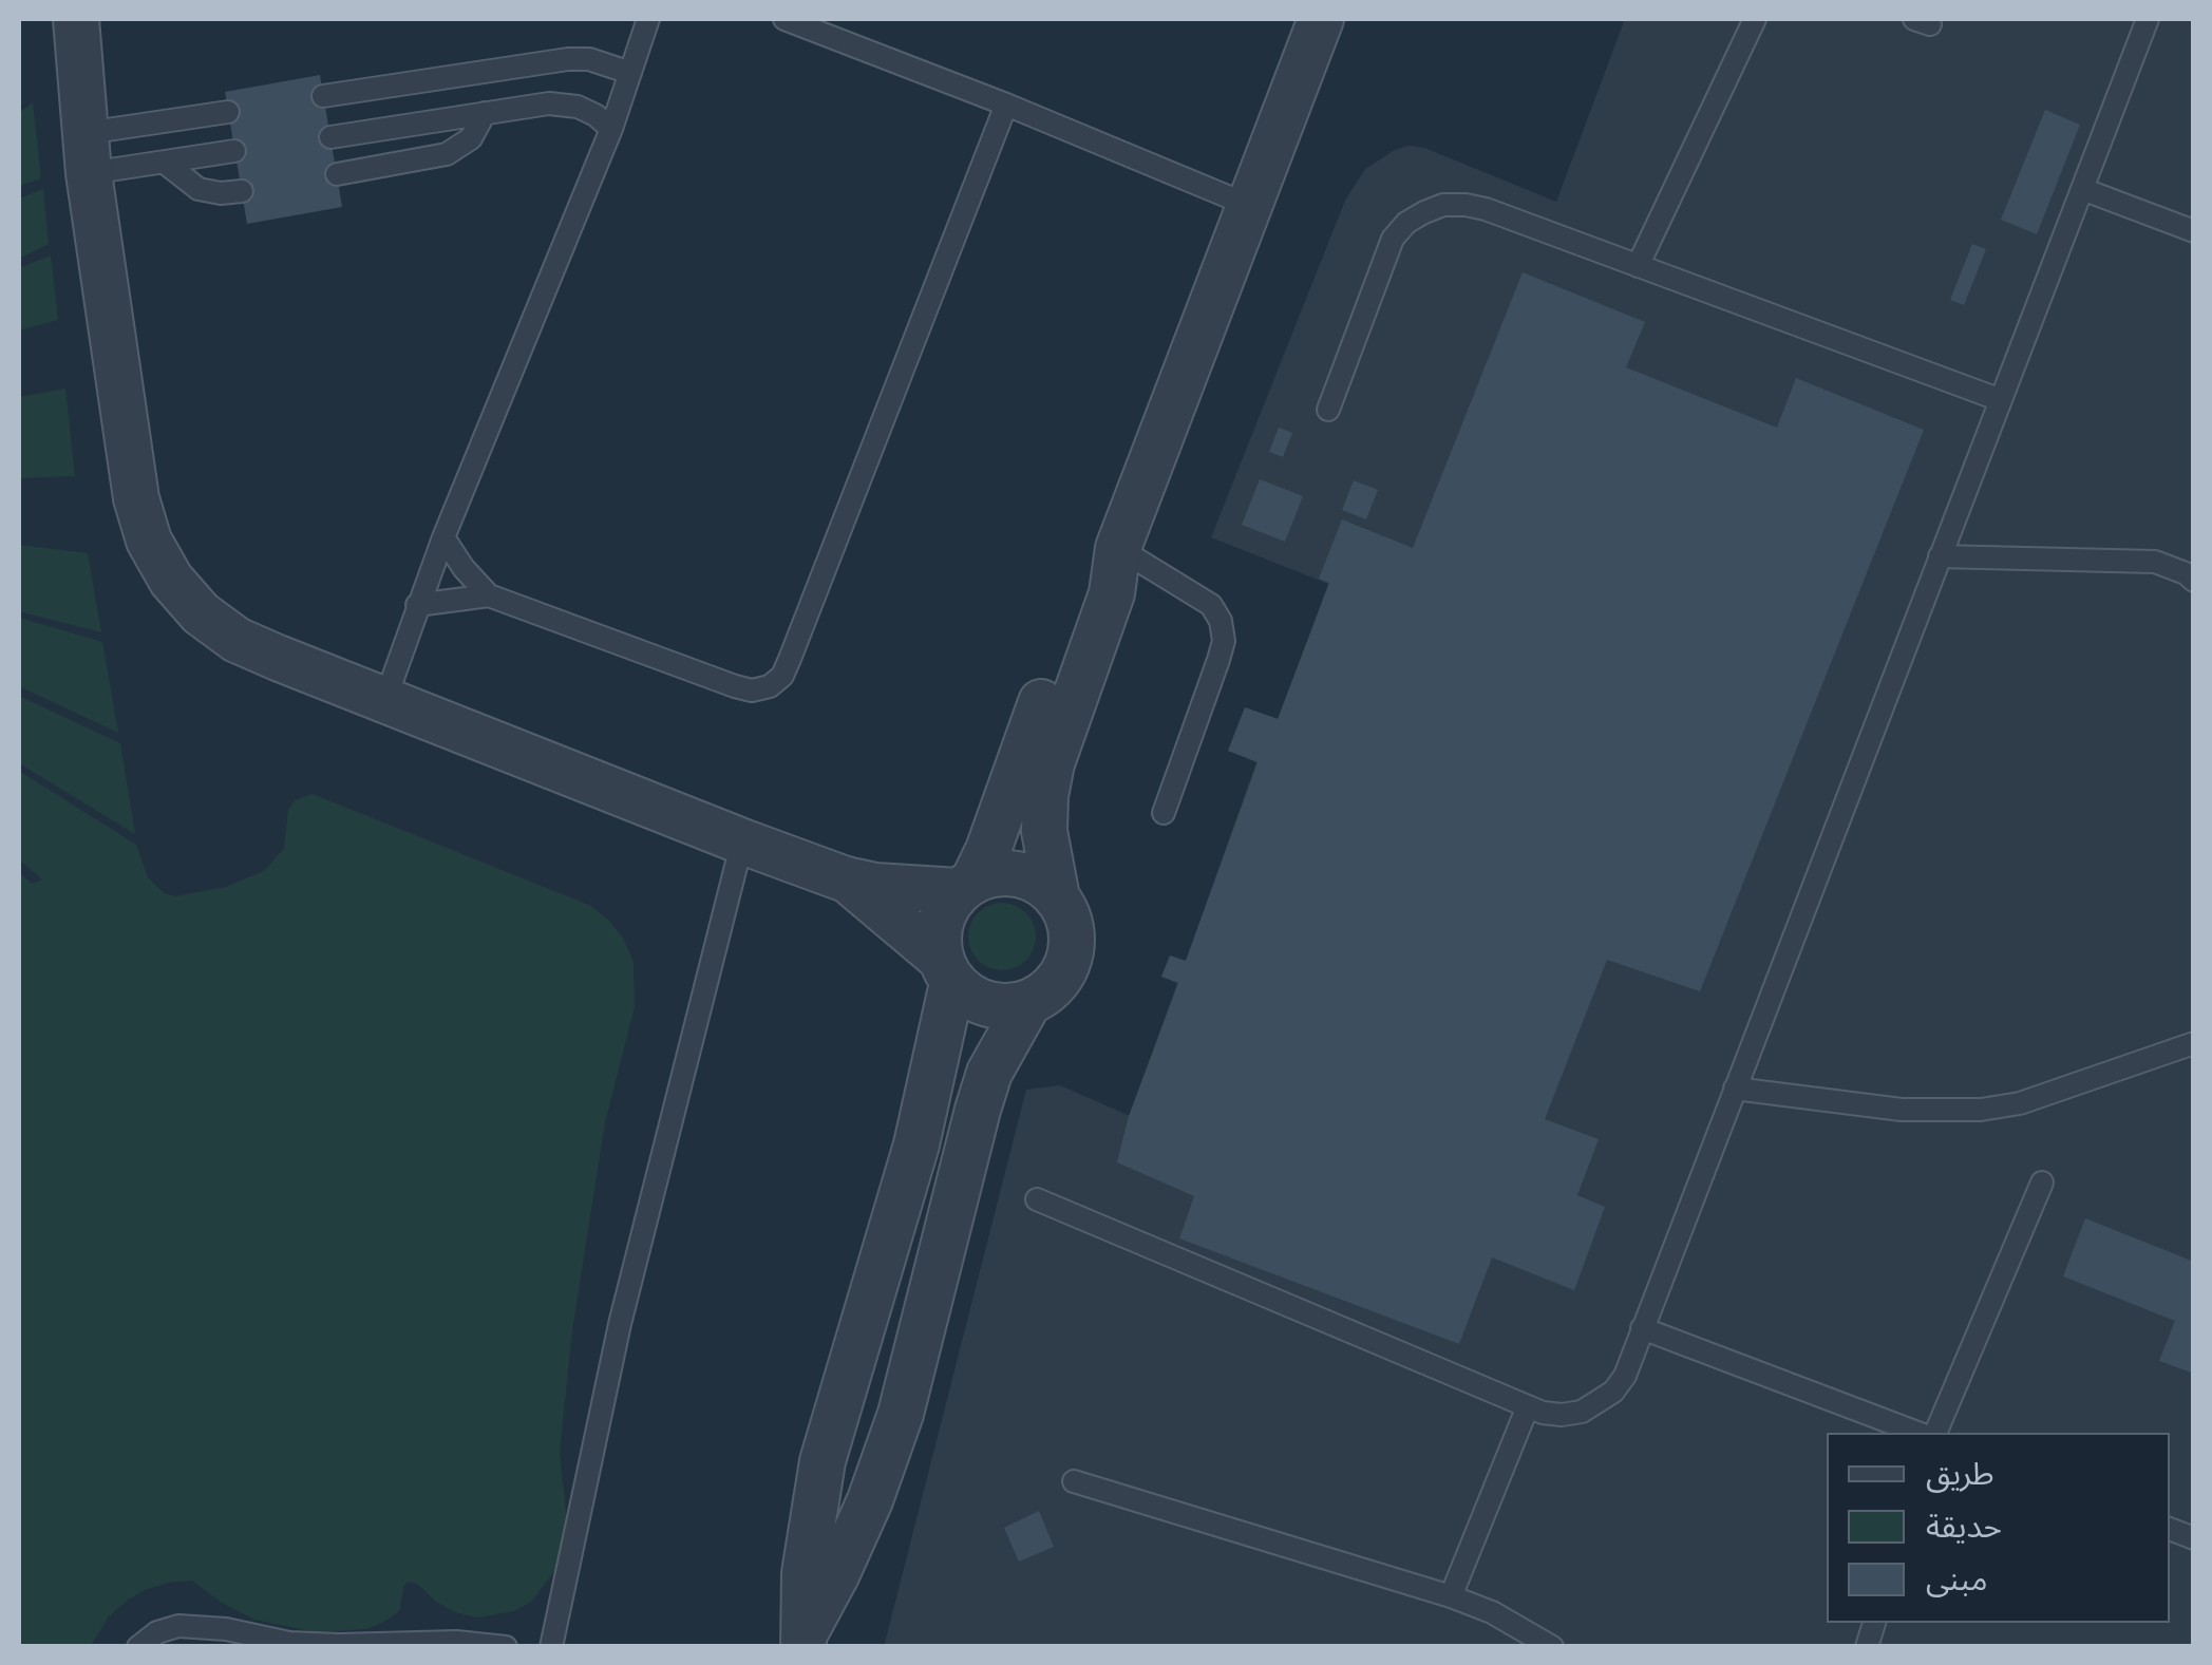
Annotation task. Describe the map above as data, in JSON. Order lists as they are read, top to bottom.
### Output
{
  "legend": ["طريق", "حديقة", "مبنى"]
}
